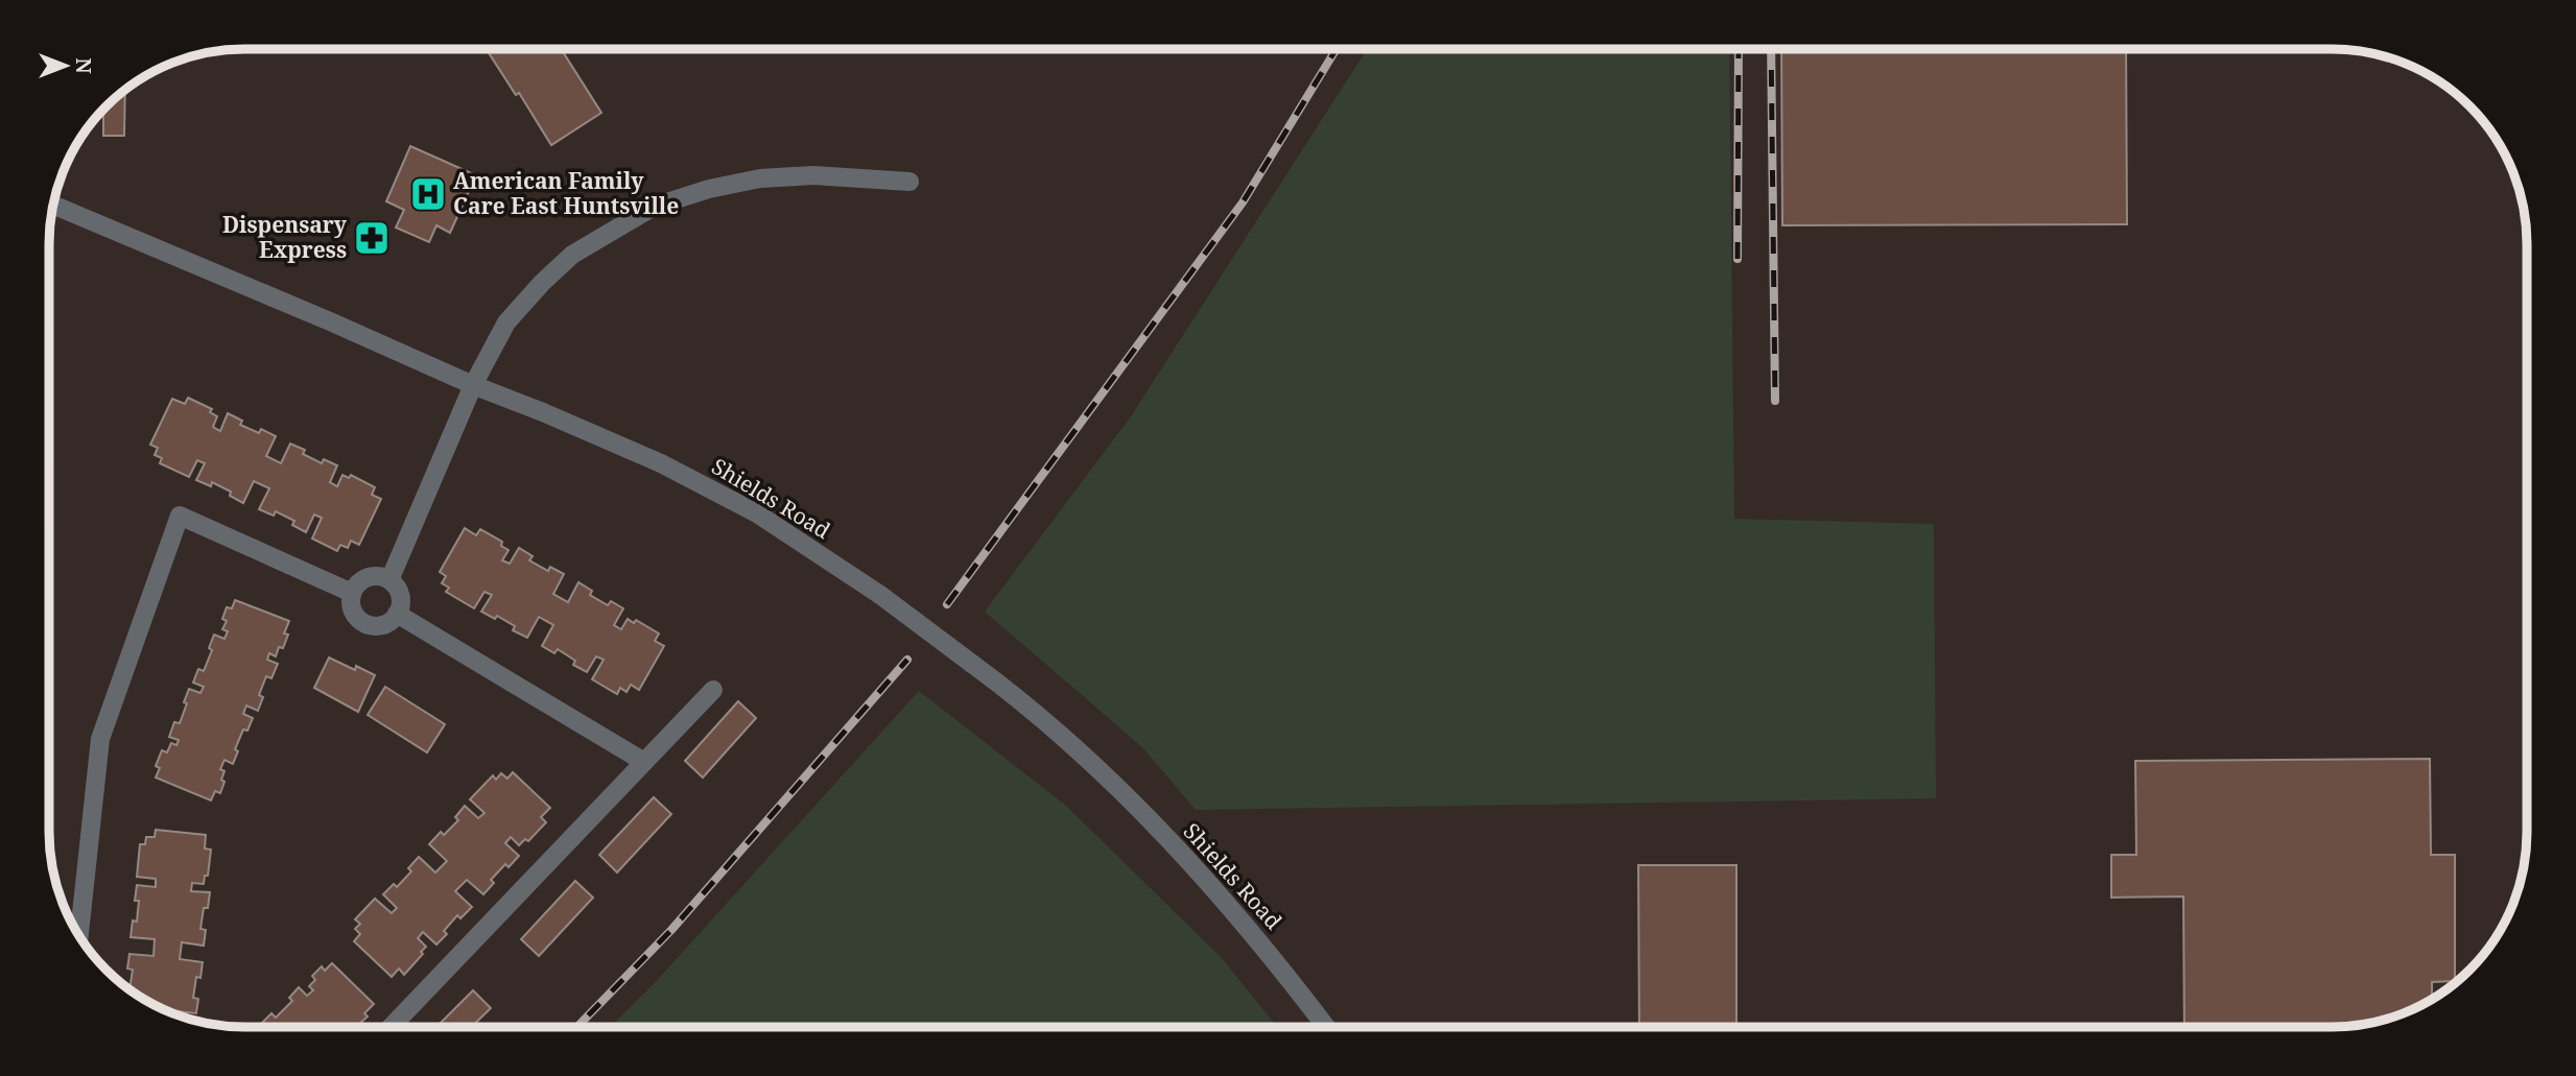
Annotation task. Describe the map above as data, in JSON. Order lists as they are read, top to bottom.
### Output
{
  "streets": {
    "street": ["Shields Road"]
  },
  "places": {
    "hospital": ["American Family Care East Huntsville"],
    "pharmacy": ["Dispensary Express"]
  },
  "north": "right"
}
